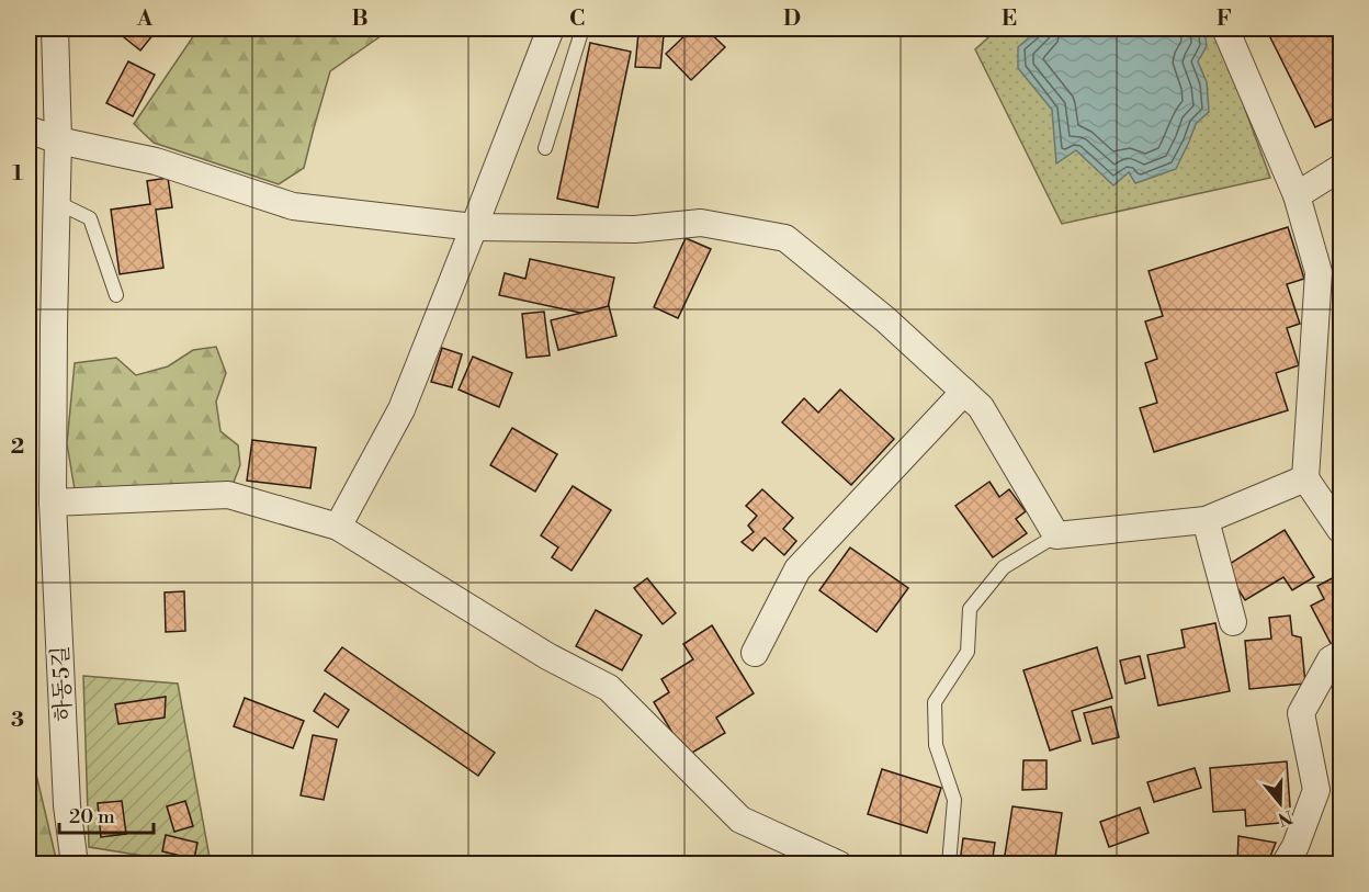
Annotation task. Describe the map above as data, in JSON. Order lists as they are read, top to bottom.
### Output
{
  "streets": {
    "street": ["하동5길"]
  },
  "scale_bar": "20 m",
  "north": "bottom",
  "grid": {
    "columns": [
      "A",
      "B",
      "C",
      "D",
      "E",
      "F"
    ],
    "rows": ["1", "2", "3"]
  }
}
